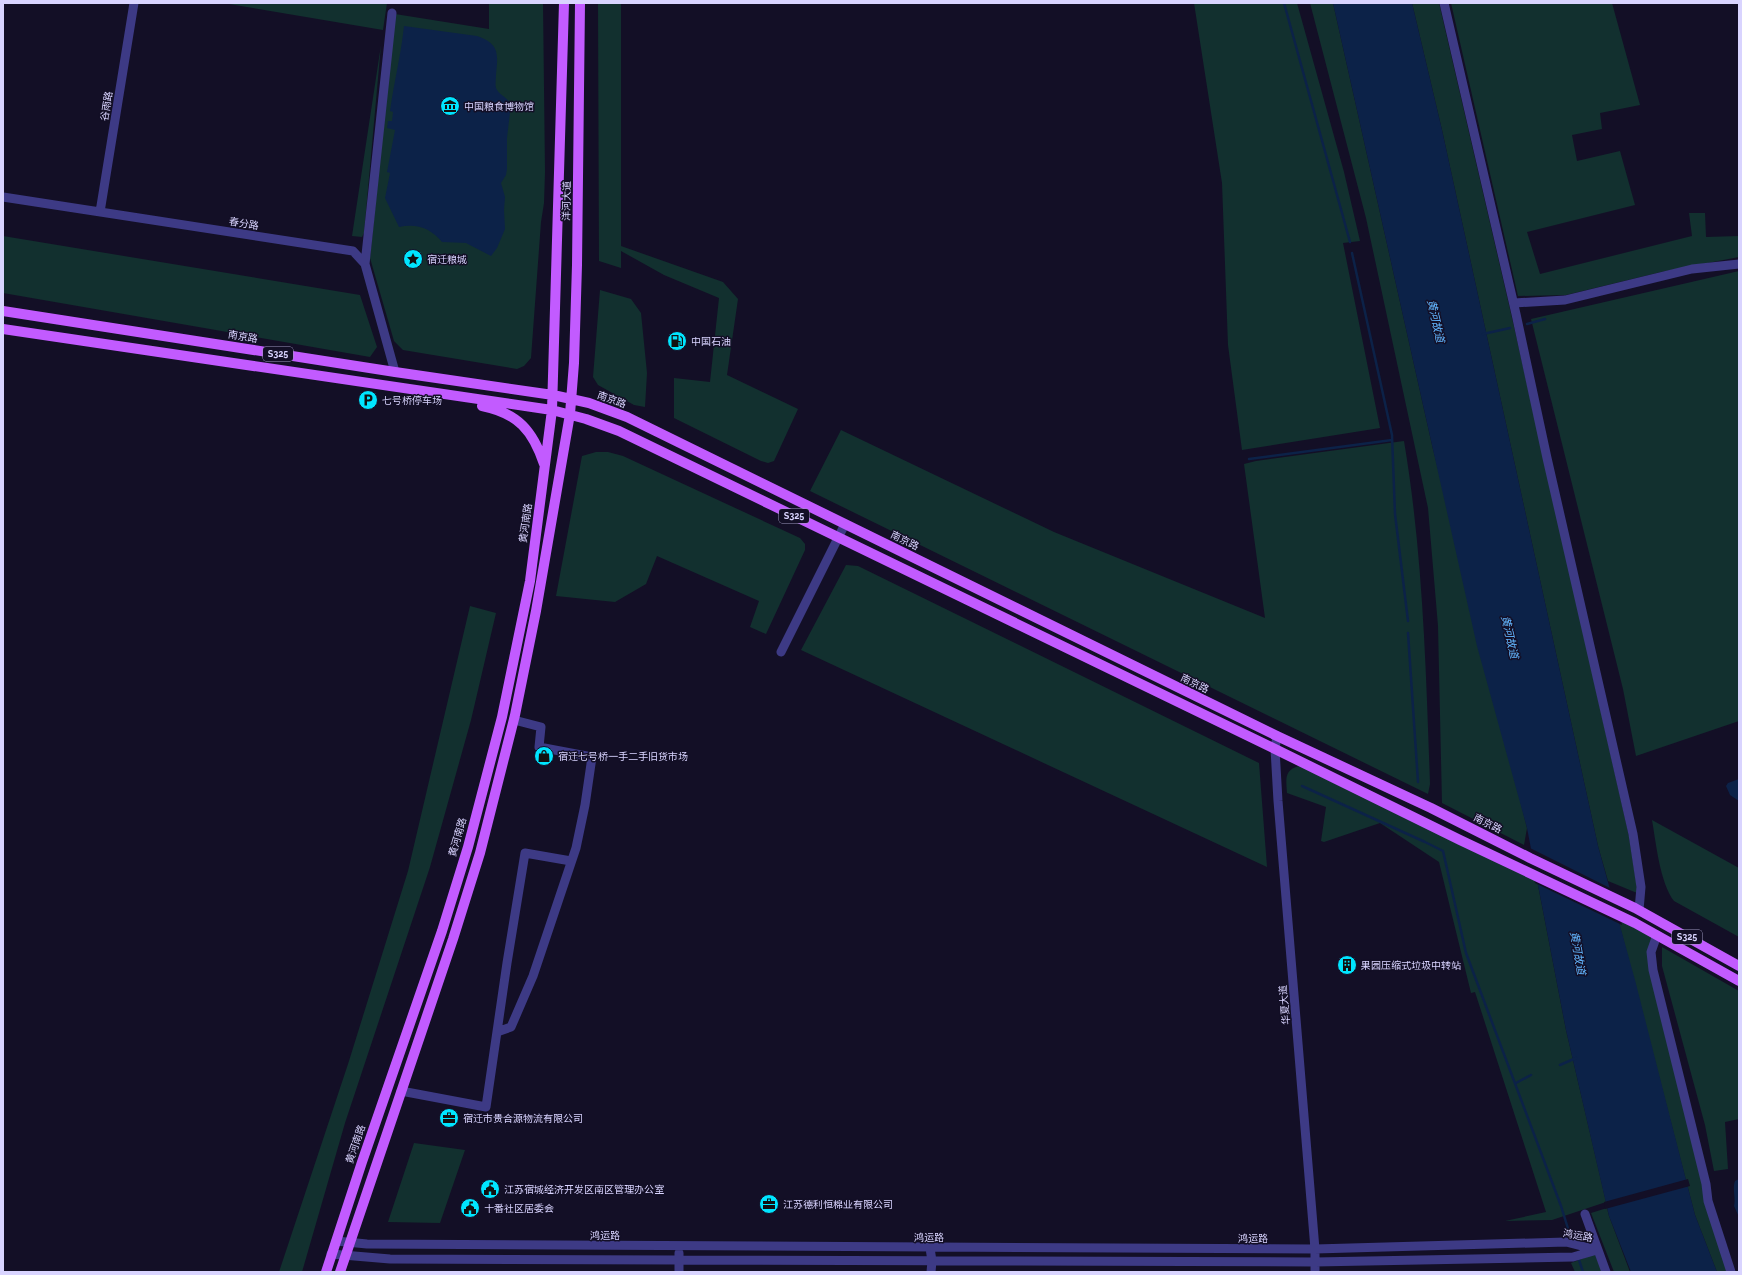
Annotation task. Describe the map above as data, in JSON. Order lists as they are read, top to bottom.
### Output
{
  "streets": {
    "main road": [
      "洋河大道",
      "南京路",
      "S325",
      "黄河南路"
    ],
    "street": [
      "谷雨路",
      "春分路",
      "华夏大道",
      "鸿运路"
    ]
  },
  "crossings": [
    ["谷雨路", "春分路"],
    ["洋河大道", "南京路"],
    ["洋河大道", "黄河南路"],
    ["南京路", "黄河南路"],
    ["南京路", "华夏大道"],
    ["S325", "黄河南路"],
    ["S325", "华夏大道"],
    ["黄河南路", "鸿运路"],
    ["华夏大道", "鸿运路"]
  ],
  "water": ["黄河故道"],
  "places": {
    "museum": ["中国粮食博物馆"],
    "place": ["宿迁粮城"],
    "fuel station": ["中国石油"],
    "parking": ["七号桥停车场"],
    "shop": ["宿迁七号桥一手二手旧货市场"],
    "building": ["果园压缩式垃圾中转站"],
    "office": ["宿迁市贵合源物流有限公司", "江苏德利恒棉业有限公司"],
    "public building": ["江苏宿城经济开发区南区管理办公室", "十番社区居委会"]
  }
}
